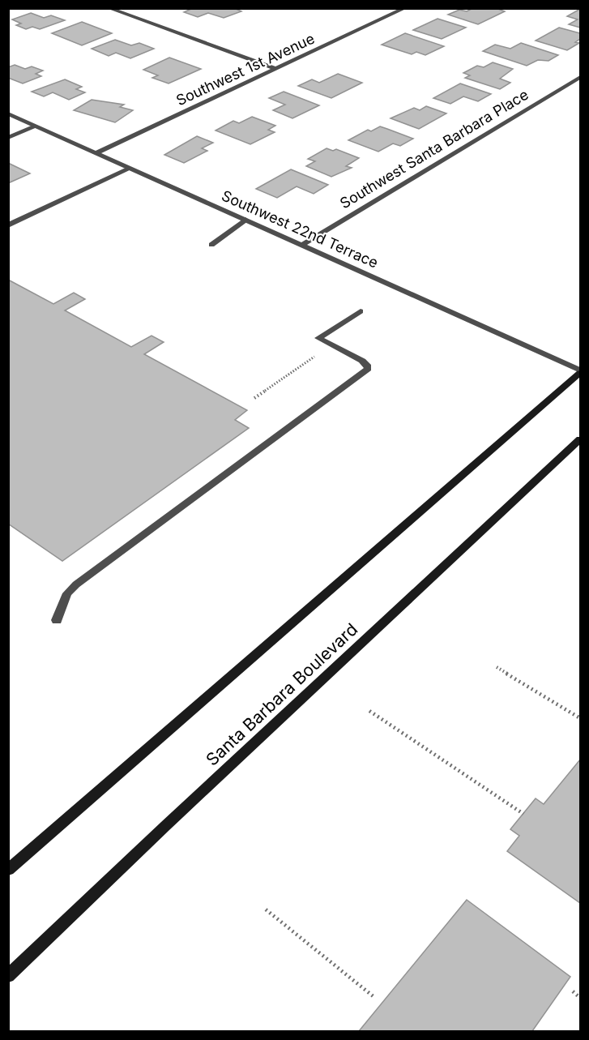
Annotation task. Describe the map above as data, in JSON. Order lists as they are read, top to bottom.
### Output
{
  "streets": {
    "main road": ["Santa Barbara Boulevard"],
    "street": ["Southwest 1st Avenue", "Southwest Santa Barbara Place", "Southwest 22nd Terrace"]
  },
  "crossings": [
    ["Southwest 1st Avenue", "Southwest 22nd Terrace"],
    ["Southwest Santa Barbara Place", "Southwest 22nd Terrace"]
  ]
}
